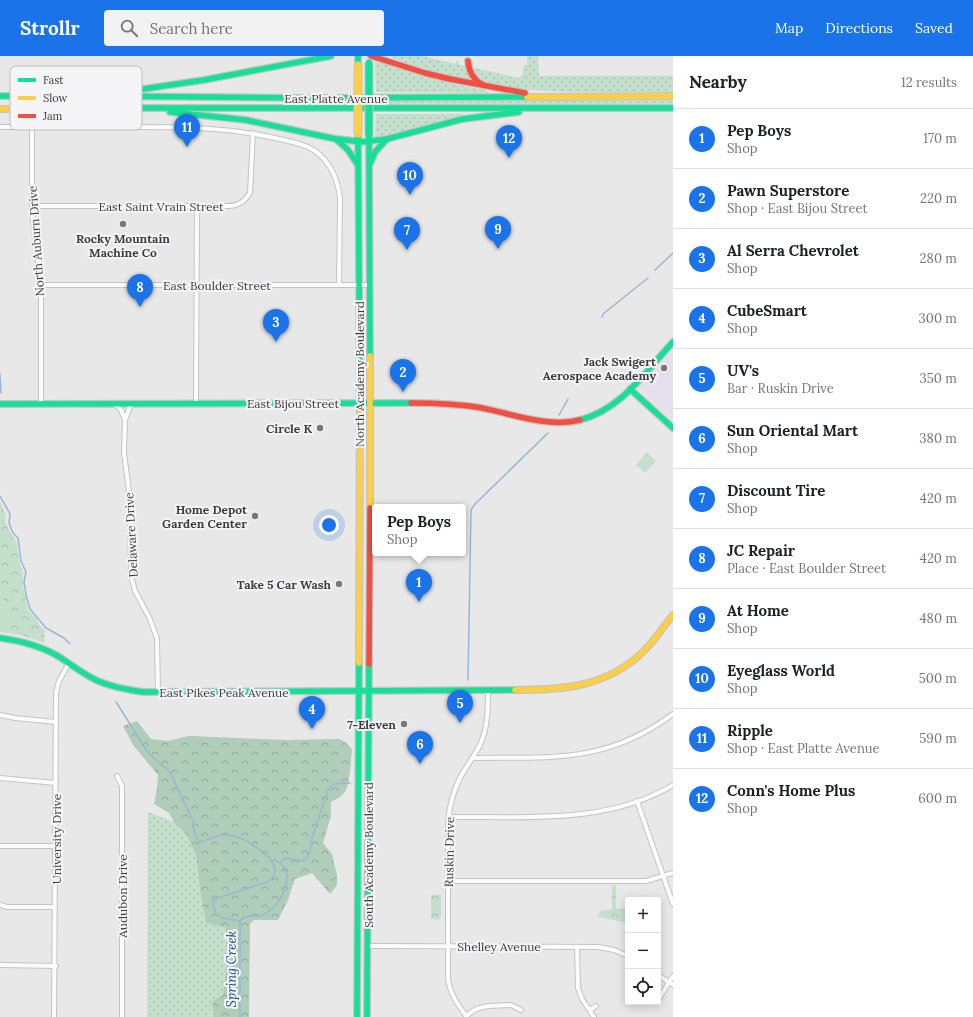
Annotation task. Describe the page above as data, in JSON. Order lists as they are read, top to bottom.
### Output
{
  "streets": {
    "main road": [
      "East Platte Avenue",
      "North Academy Boulevard",
      "East Bijou Street",
      "East Pikes Peak Avenue",
      "South Academy Boulevard"
    ],
    "street": [
      "East Saint Vrain Street",
      "North Auburn Drive",
      "East Boulder Street",
      "Delaware Drive",
      "University Drive",
      "Ruskin Drive",
      "Audubon Drive",
      "Shelley Avenue"
    ]
  },
  "crossings": [
    ["East Saint Vrain Street", "North Auburn Drive"],
    ["North Auburn Drive", "East Boulder Street"],
    ["North Auburn Drive", "East Bijou Street"],
    ["East Boulder Street", "North Academy Boulevard"],
    ["North Academy Boulevard", "East Bijou Street"],
    ["North Academy Boulevard", "East Pikes Peak Avenue"],
    ["North Academy Boulevard", "South Academy Boulevard"],
    ["East Bijou Street", "Delaware Drive"],
    ["Delaware Drive", "East Pikes Peak Avenue"],
    ["East Pikes Peak Avenue", "University Drive"],
    ["East Pikes Peak Avenue", "Ruskin Drive"],
    ["East Pikes Peak Avenue", "South Academy Boulevard"],
    ["Ruskin Drive", "Shelley Avenue"],
    ["South Academy Boulevard", "Shelley Avenue"]
  ],
  "water": ["Spring Creek"],
  "places": [
    "Rocky Mountain Machine Co",
    "Jack Swigert Aerospace Academy",
    "Circle K",
    "Home Depot Garden Center",
    "Take 5 Car Wash",
    "7-Eleven"
  ],
  "legend": ["Fast", "Slow", "Jam"],
  "page": {
    "header": "Strollr",
    "search": "Search here",
    "nav": ["Map", "Directions", "Saved"],
    "heading": ["Nearby", "12 results"],
    "list": [
      {
        "mark": "1",
        "name": "Pep Boys",
        "note": "Shop",
        "value": "170 m"
      },
      {
        "mark": "2",
        "name": "Pawn Superstore",
        "note": "Shop · East Bijou Street",
        "value": "220 m"
      },
      {
        "mark": "3",
        "name": "Al Serra Chevrolet",
        "note": "Shop",
        "value": "280 m"
      },
      {
        "mark": "4",
        "name": "CubeSmart",
        "note": "Shop",
        "value": "300 m"
      },
      {
        "mark": "5",
        "name": "UV's",
        "note": "Bar · Ruskin Drive",
        "value": "350 m"
      },
      {
        "mark": "6",
        "name": "Sun Oriental Mart",
        "note": "Shop",
        "value": "380 m"
      },
      {
        "mark": "7",
        "name": "Discount Tire",
        "note": "Shop",
        "value": "420 m"
      },
      {
        "mark": "8",
        "name": "JC Repair",
        "note": "Place · East Boulder Street",
        "value": "420 m"
      },
      {
        "mark": "9",
        "name": "At Home",
        "note": "Shop",
        "value": "480 m"
      },
      {
        "mark": "10",
        "name": "Eyeglass World",
        "note": "Shop",
        "value": "500 m"
      },
      {
        "mark": "11",
        "name": "Ripple",
        "note": "Shop · East Platte Avenue",
        "value": "590 m"
      },
      {
        "mark": "12",
        "name": "Conn's Home Plus",
        "note": "Shop",
        "value": "600 m"
      }
    ],
    "pins": [
      "11",
      "12",
      "10",
      "9",
      "7",
      "8",
      "3",
      "2",
      "1",
      "5",
      "4",
      "6"
    ],
    "popup": ["Pep Boys", "Shop"],
    "map_buttons": ["+", "−"]
  }
}
